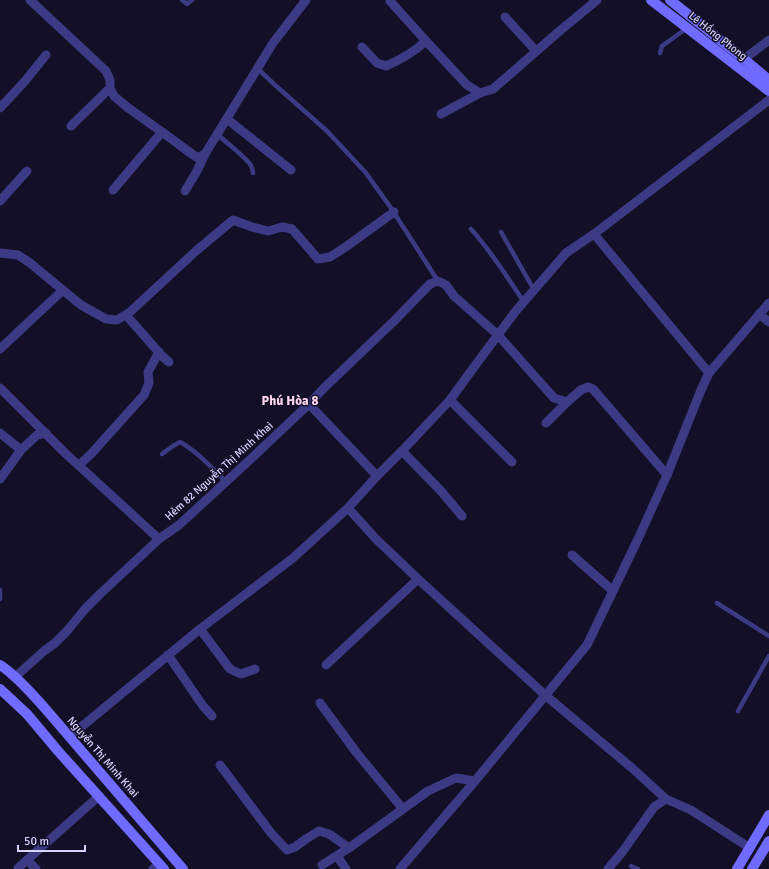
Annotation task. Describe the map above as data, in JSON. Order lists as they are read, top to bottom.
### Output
{
  "streets": {
    "main road": ["Lê Hồng Phong", "Nguyễn Thị Minh Khai"],
    "street": ["Hẻm 82 Nguyễn Thị Minh Khai"]
  },
  "crossings": [
    ["Hẻm 82 Nguyễn Thị Minh Khai", "Nguyễn Thị Minh Khai"]
  ],
  "districts": ["Phú Hòa 8"],
  "scale_bar": "50 m"
}
